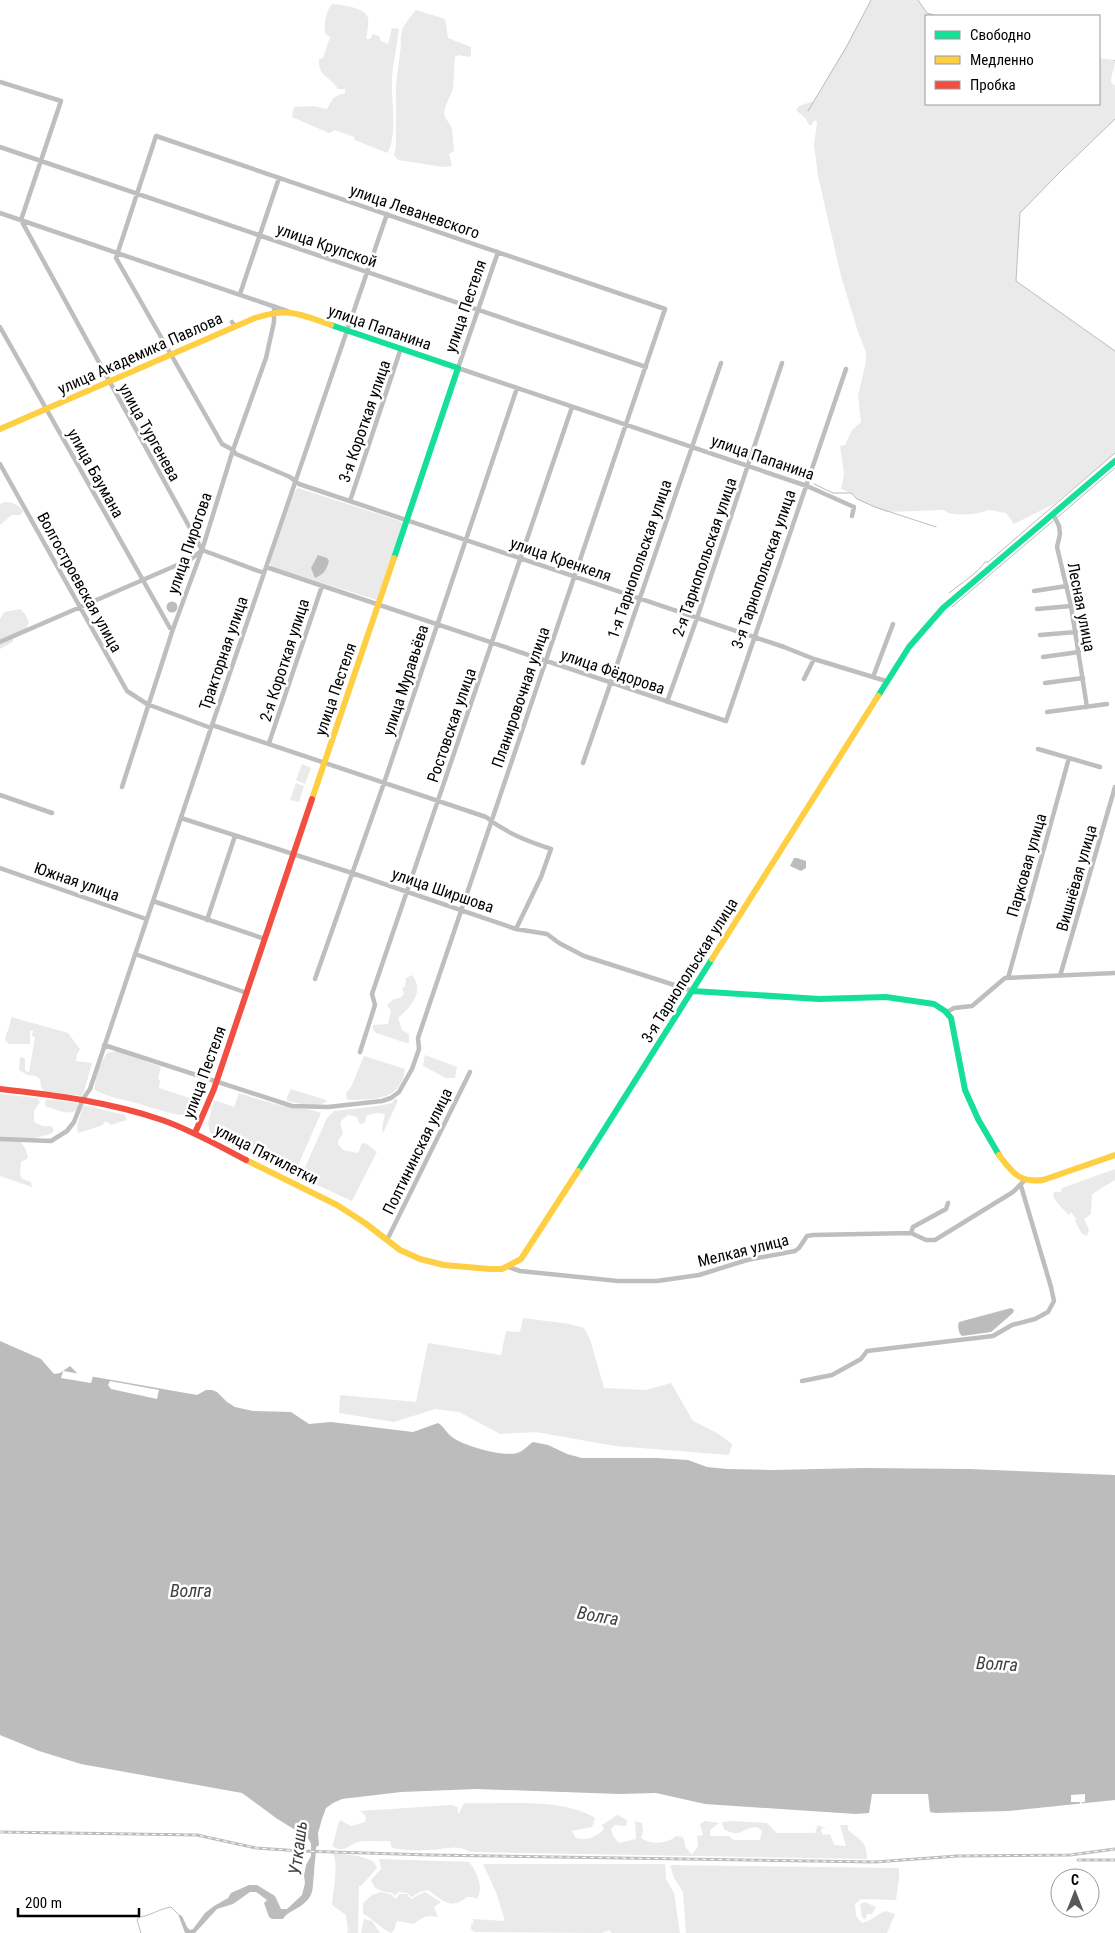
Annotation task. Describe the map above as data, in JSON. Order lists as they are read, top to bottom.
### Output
{
  "streets": {
    "street": [
      "улица Леваневского",
      "улица Крупской",
      "улица Пестеля",
      "улица Папанина",
      "улица Академика Павлова",
      "3-я Короткая улица",
      "улица Тургенева",
      "улица Баумана",
      "улица Пирогова",
      "2-я Тарнопольская улица",
      "улица Кренкеля",
      "1-я Тарнопольская улица",
      "3-я Тарнопольская улица",
      "Волгостроевская улица",
      "Лесная улица",
      "Тракторная улица",
      "2-я Короткая улица",
      "улица Фёдорова",
      "улица Муравьёва",
      "Планировочная улица",
      "Ростовская улица",
      "Парковая улица",
      "Вишнёвая улица",
      "Южная улица",
      "улица Ширшова",
      "Полтининская улица",
      "улица Пятилетки",
      "Мелкая улица"
    ]
  },
  "crossings": [
    ["улица Леваневского", "улица Крупской"],
    ["улица Леваневского", "улица Пестеля"],
    ["улица Леваневского", "Тракторная улица"],
    ["улица Леваневского", "Планировочная улица"],
    ["улица Крупской", "улица Пестеля"],
    ["улица Крупской", "Тракторная улица"],
    ["улица Крупской", "Планировочная улица"],
    ["улица Пестеля", "улица Папанина"],
    ["улица Пестеля", "улица Кренкеля"],
    ["улица Пестеля", "Волгостроевская улица"],
    ["улица Пестеля", "улица Фёдорова"],
    ["улица Пестеля", "Планировочная улица"],
    ["улица Пестеля", "улица Ширшова"],
    ["улица Пестеля", "улица Пятилетки"],
    ["улица Папанина", "улица Академика Павлова"],
    ["улица Папанина", "3-я Короткая улица"],
    ["улица Папанина", "2-я Тарнопольская улица"],
    ["улица Папанина", "1-я Тарнопольская улица"],
    ["улица Папанина", "3-я Тарнопольская улица"],
    ["улица Папанина", "Тракторная улица"],
    ["улица Папанина", "улица Муравьёва"],
    ["улица Папанина", "Планировочная улица"],
    ["улица Папанина", "Ростовская улица"],
    ["улица Академика Павлова", "улица Тургенева"],
    ["улица Академика Павлова", "улица Баумана"],
    ["улица Академика Павлова", "улица Пирогова"],
    ["улица Академика Павлова", "улица Кренкеля"],
    ["3-я Короткая улица", "улица Кренкеля"],
    ["улица Тургенева", "улица Пирогова"],
    ["улица Баумана", "улица Пирогова"],
    ["улица Пирогова", "улица Кренкеля"],
    ["улица Пирогова", "Волгостроевская улица"],
    ["2-я Тарнопольская улица", "улица Кренкеля"],
    ["2-я Тарнопольская улица", "улица Фёдорова"],
    ["улица Кренкеля", "1-я Тарнопольская улица"],
    ["улица Кренкеля", "3-я Тарнопольская улица"],
    ["улица Кренкеля", "Тракторная улица"],
    ["улица Кренкеля", "улица Муравьёва"],
    ["улица Кренкеля", "Планировочная улица"],
    ["улица Кренкеля", "Ростовская улица"],
    ["1-я Тарнопольская улица", "улица Фёдорова"],
    ["3-я Тарнопольская улица", "Лесная улица"],
    ["3-я Тарнопольская улица", "улица Фёдорова"],
    ["3-я Тарнопольская улица", "улица Ширшова"],
    ["3-я Тарнопольская улица", "улица Пятилетки"],
    ["3-я Тарнопольская улица", "Мелкая улица"],
    ["Волгостроевская улица", "Тракторная улица"],
    ["Волгостроевская улица", "2-я Короткая улица"],
    ["Волгостроевская улица", "улица Муравьёва"],
    ["Волгостроевская улица", "Планировочная улица"],
    ["Волгостроевская улица", "Ростовская улица"],
    ["Волгостроевская улица", "улица Ширшова"],
    ["Тракторная улица", "улица Фёдорова"],
    ["Тракторная улица", "Южная улица"],
    ["Тракторная улица", "улица Ширшова"],
    ["Тракторная улица", "улица Пятилетки"],
    ["2-я Короткая улица", "улица Фёдорова"],
    ["улица Фёдорова", "улица Муравьёва"],
    ["улица Фёдорова", "Планировочная улица"],
    ["улица Фёдорова", "Ростовская улица"],
    ["улица Муравьёва", "улица Ширшова"],
    ["Планировочная улица", "улица Ширшова"],
    ["Ростовская улица", "улица Ширшова"],
    ["Полтининская улица", "улица Пятилетки"],
    ["улица Пятилетки", "Мелкая улица"]
  ],
  "water": ["Волга", "Уткашь"],
  "legend": ["Свободно", "Медленно", "Пробка"],
  "scale_bar": "200 m",
  "north": "top"
}
